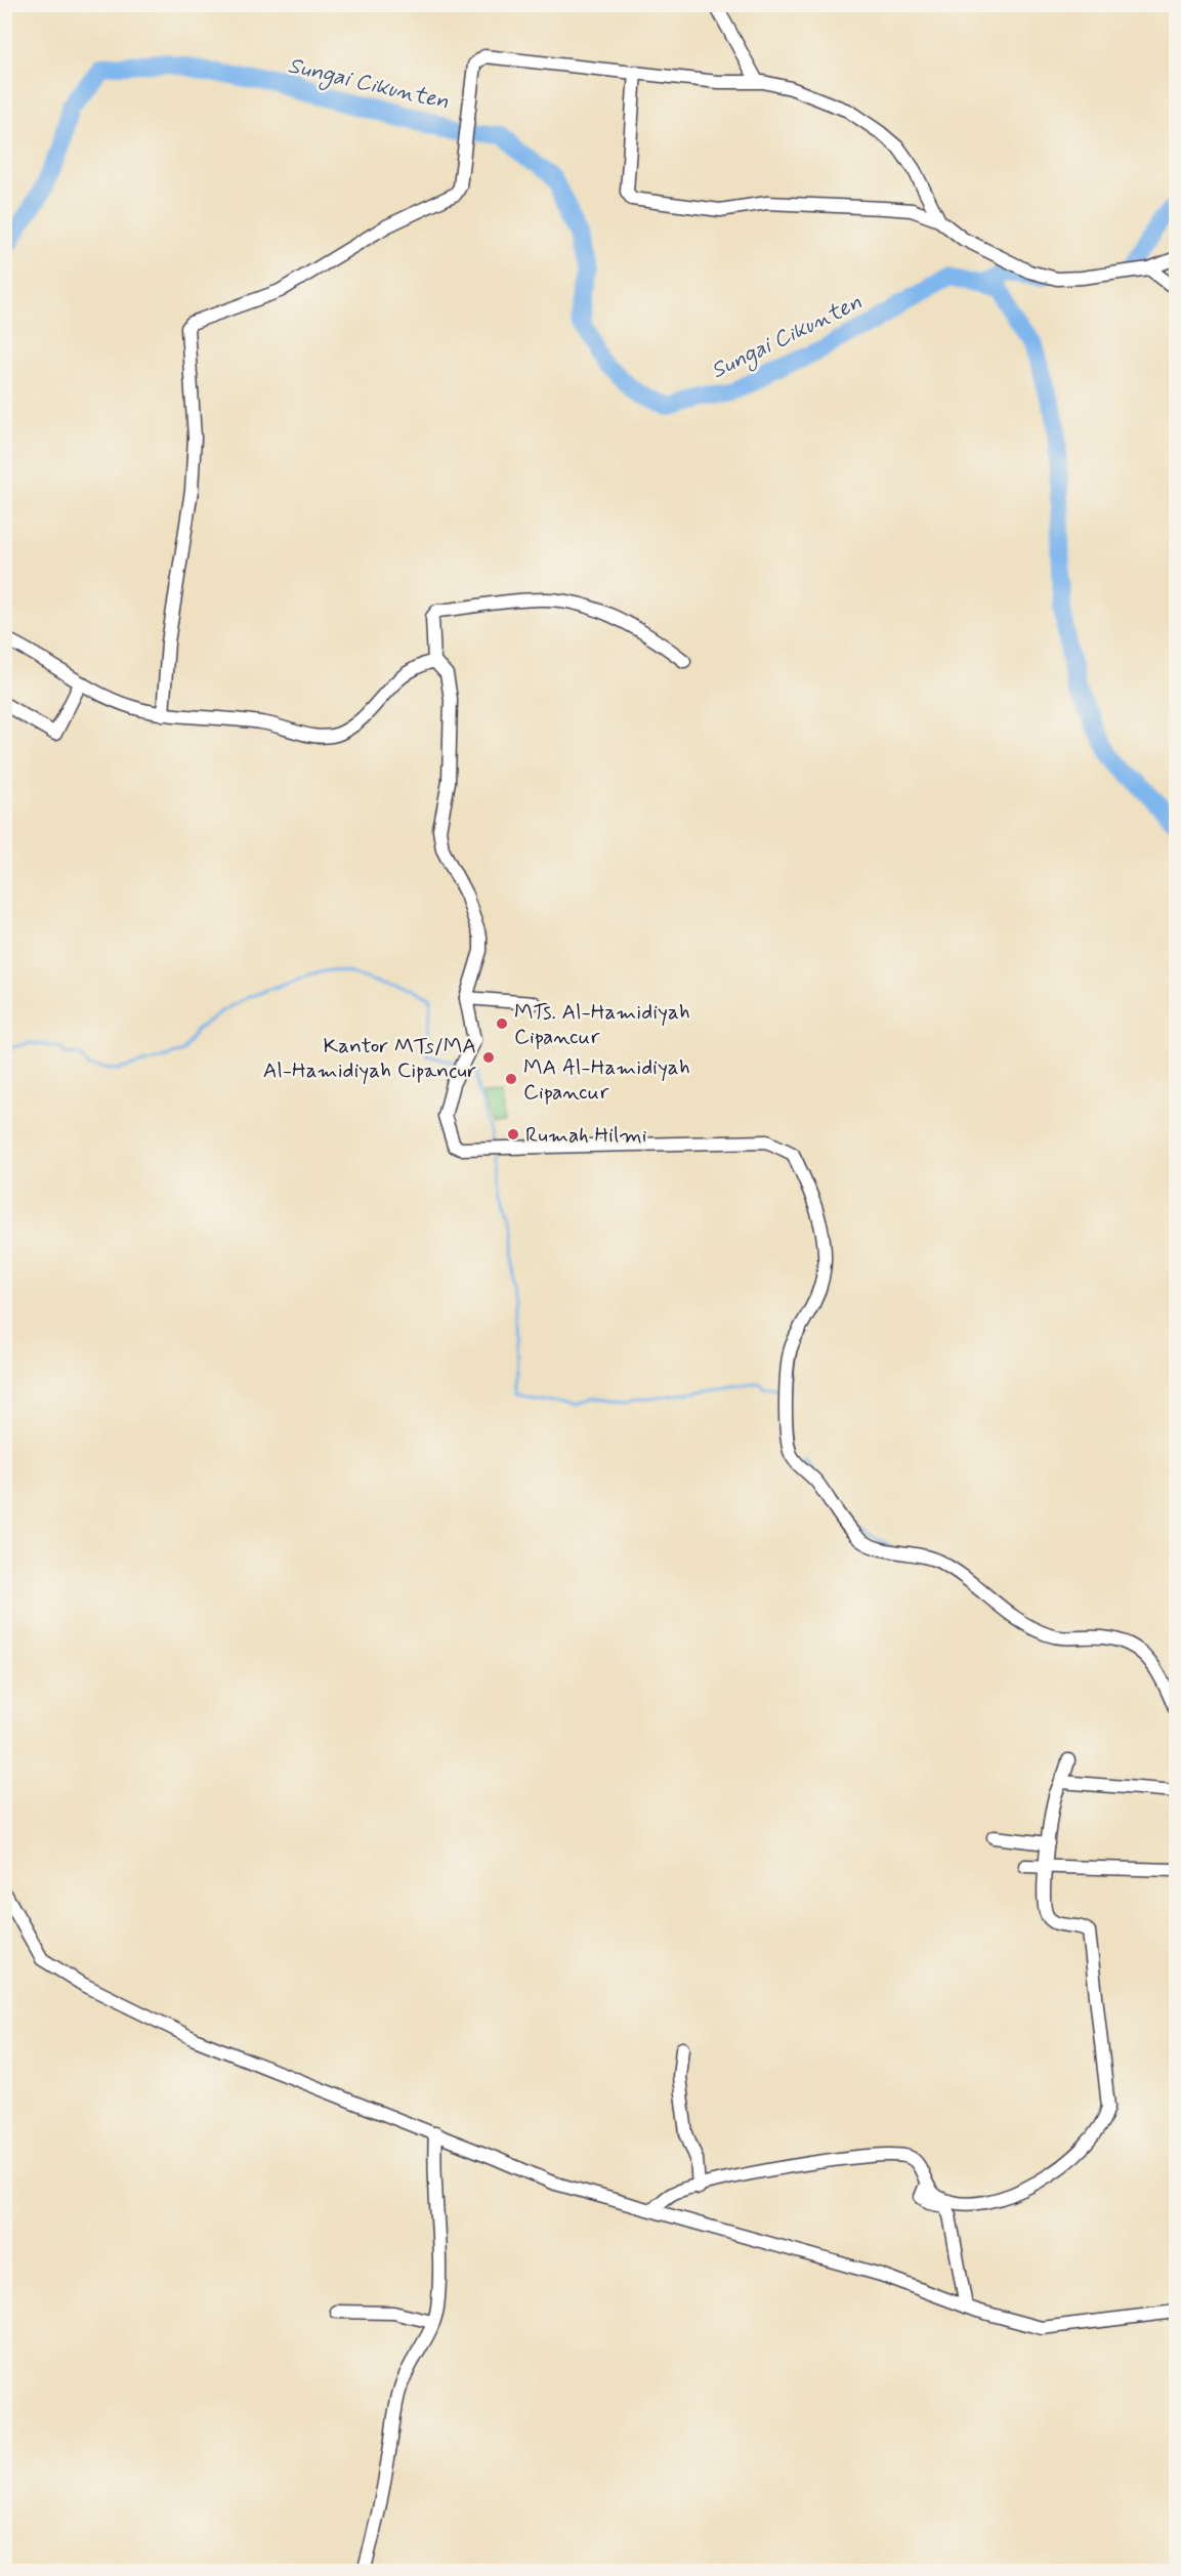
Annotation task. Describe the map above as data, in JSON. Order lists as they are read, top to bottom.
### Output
{
  "water": ["Sungai Cikunten"],
  "places": [
    "MTs. Al-Hamidiyah Cipancur",
    "Kantor MTs/MA Al-Hamidiyah Cipancur",
    "MA Al-Hamidiyah Cipancur",
    "Rumah Hilmi"
  ]
}
